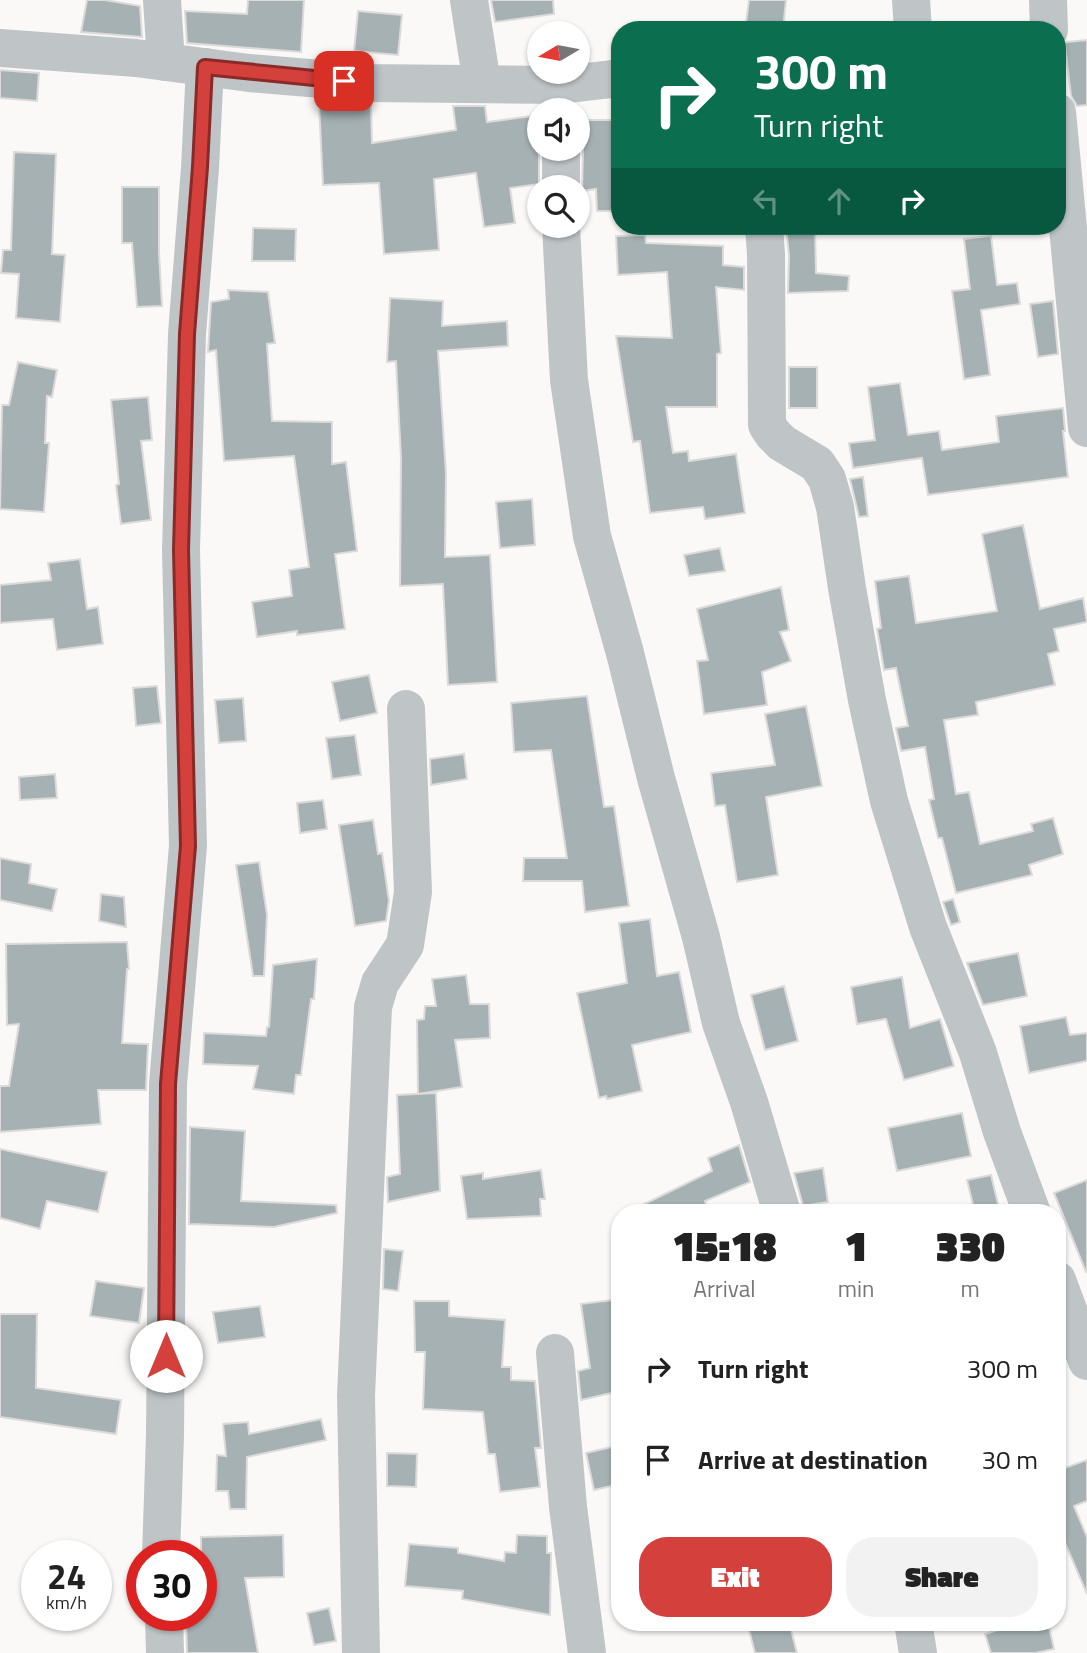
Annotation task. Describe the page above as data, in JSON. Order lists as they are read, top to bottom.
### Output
{
  "north": "left",
  "page": {
    "turn": ["300 m", "Turn right"],
    "eta": [
      "15:18",
      "Arrival",
      "1",
      "min",
      "330",
      "m"
    ],
    "list": [
      {
        "name": "Turn right",
        "value": "300 m"
      },
      {
        "name": "Arrive at destination",
        "value": "30 m"
      }
    ],
    "buttons": ["Exit", "Share"],
    "speed": "24 km/h",
    "limit": "30"
  }
}
